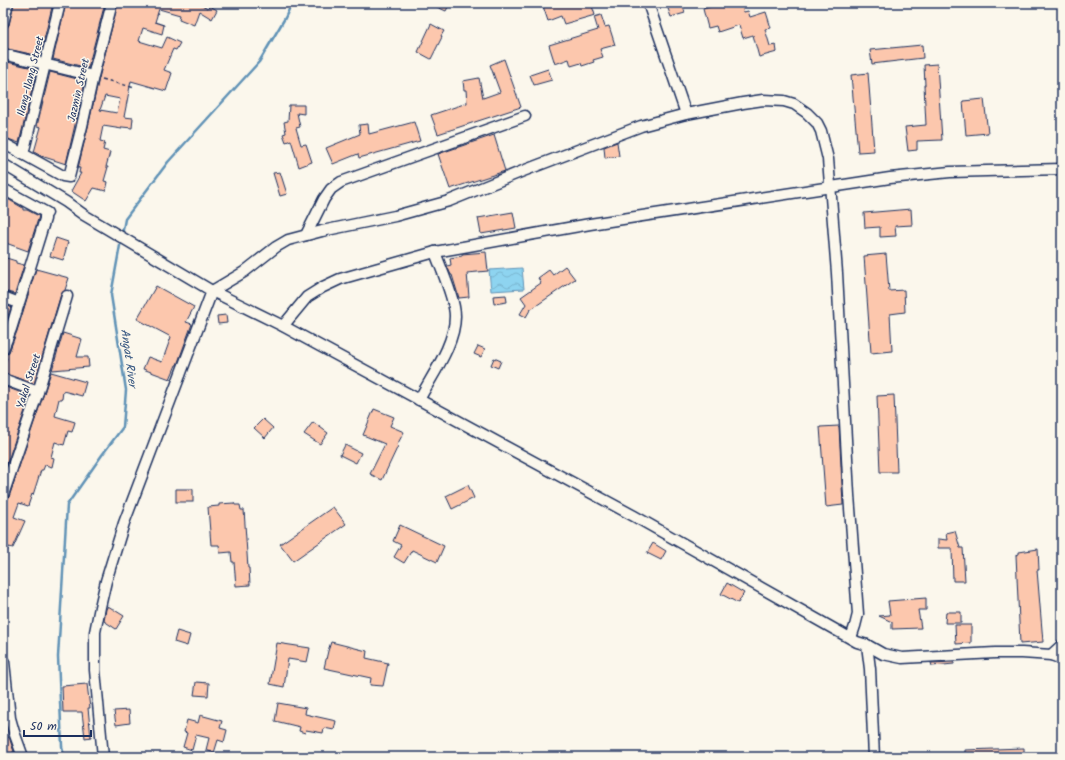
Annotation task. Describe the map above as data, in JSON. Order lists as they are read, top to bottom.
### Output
{
  "streets": {
    "street": ["Ilang-Ilang Street", "Jazmin Street", "Yakal Street"]
  },
  "crossings": [
    ["Ilang-Ilang Street", "Jazmin Street"]
  ],
  "water": ["Angat River"],
  "scale_bar": "50 m"
}
